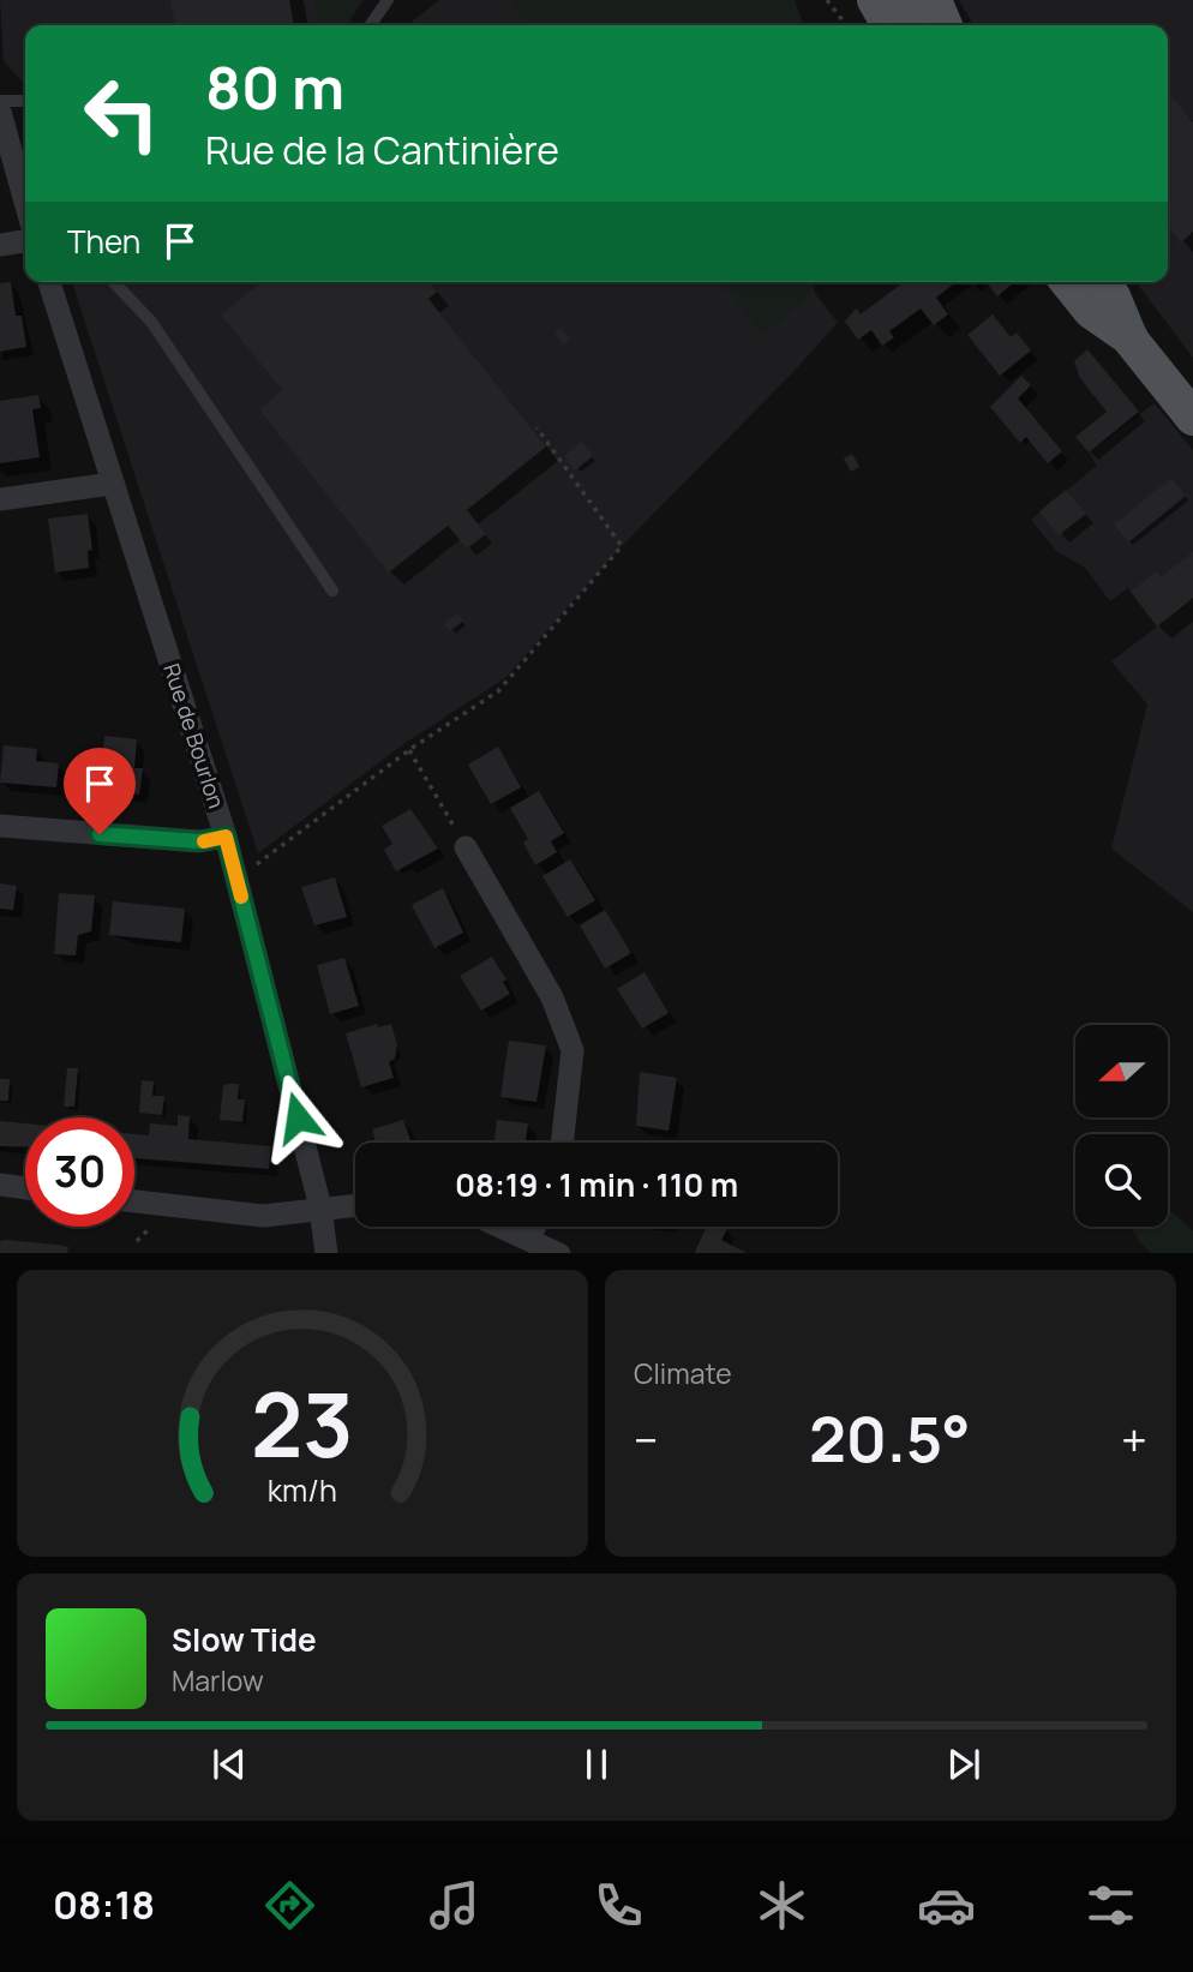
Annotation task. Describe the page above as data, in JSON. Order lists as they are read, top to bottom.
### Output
{
  "streets": {
    "street": ["Rue de Bourlon"]
  },
  "north": "left",
  "page": {
    "turn": ["80 m", "Rue de la Cantinière"],
    "then": "Then",
    "limit": "30",
    "trip": "08:19 · 1 min · 110 m",
    "tile": "Climate",
    "heat": ["−", "20.5°", "+"],
    "song": ["Slow Tide", "Marlow"],
    "tabs": "08:18",
    "gauge": ["23", "km/h"]
  }
}
